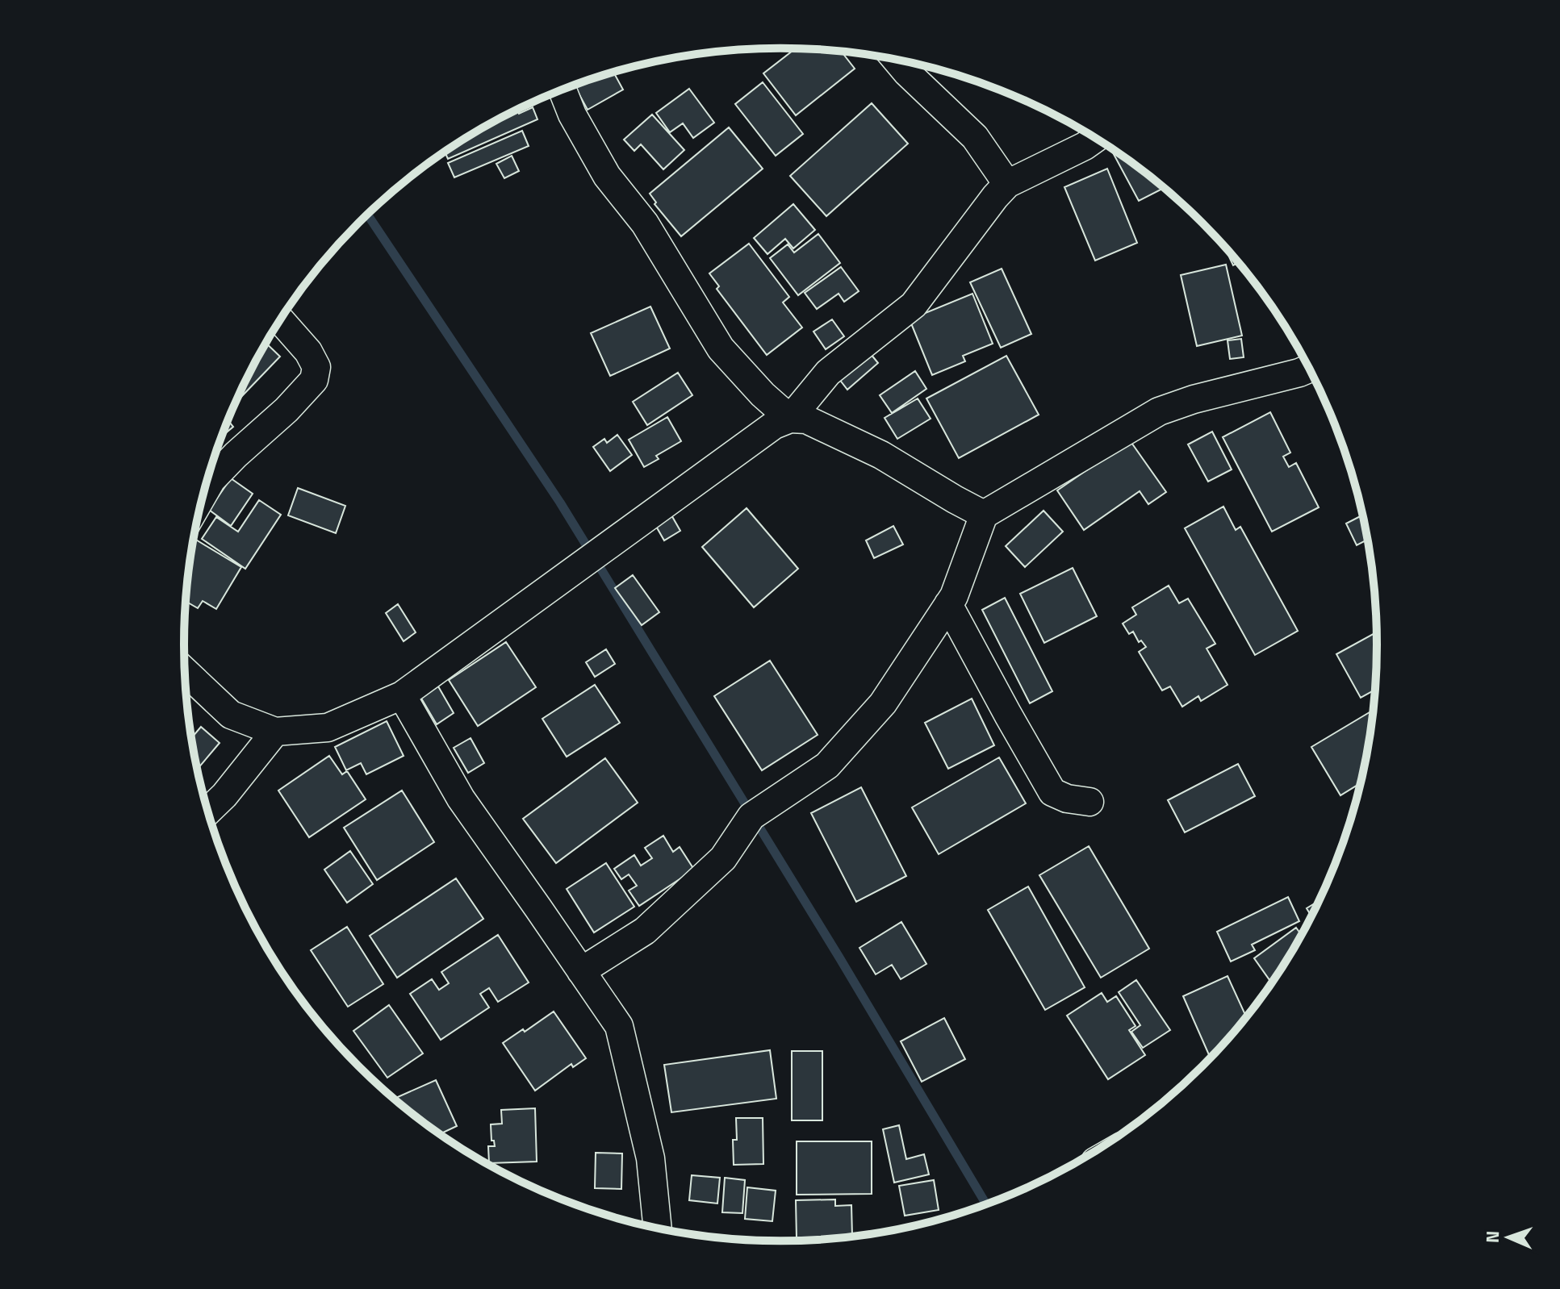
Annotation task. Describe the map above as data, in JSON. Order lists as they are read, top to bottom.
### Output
{
  "north": "left"
}
